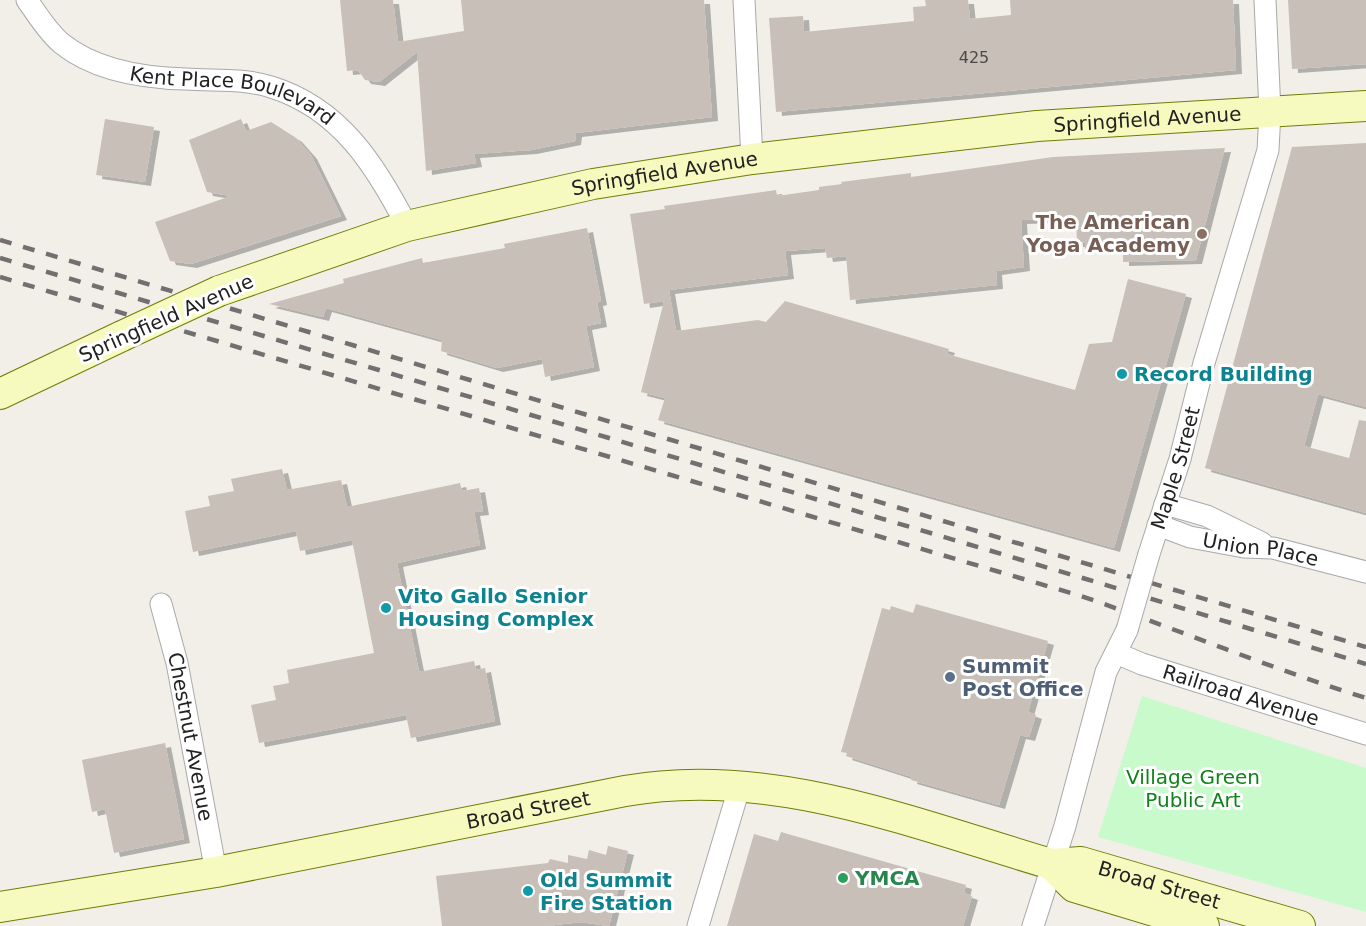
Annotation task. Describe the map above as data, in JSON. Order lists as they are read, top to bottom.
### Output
{
  "streets": {
    "main road": ["Springfield Avenue", "Broad Street"],
    "street": [
      "Kent Place Boulevard",
      "Maple Street",
      "Union Place",
      "Railroad Avenue",
      "Chestnut Avenue"
    ]
  },
  "crossings": [
    ["Kent Place Boulevard", "Springfield Avenue"],
    ["Springfield Avenue", "Maple Street"],
    ["Maple Street", "Union Place"],
    ["Maple Street", "Railroad Avenue"],
    ["Maple Street", "Broad Street"],
    ["Chestnut Avenue", "Broad Street"]
  ],
  "parks": ["Village Green Public Art"],
  "places": [
    "The American Yoga Academy",
    "Record Building",
    "Vito Gallo Senior Housing Complex",
    "Summit Post Office",
    "YMCA",
    "Old Summit Fire Station"
  ],
  "house_numbers": ["425"]
}
